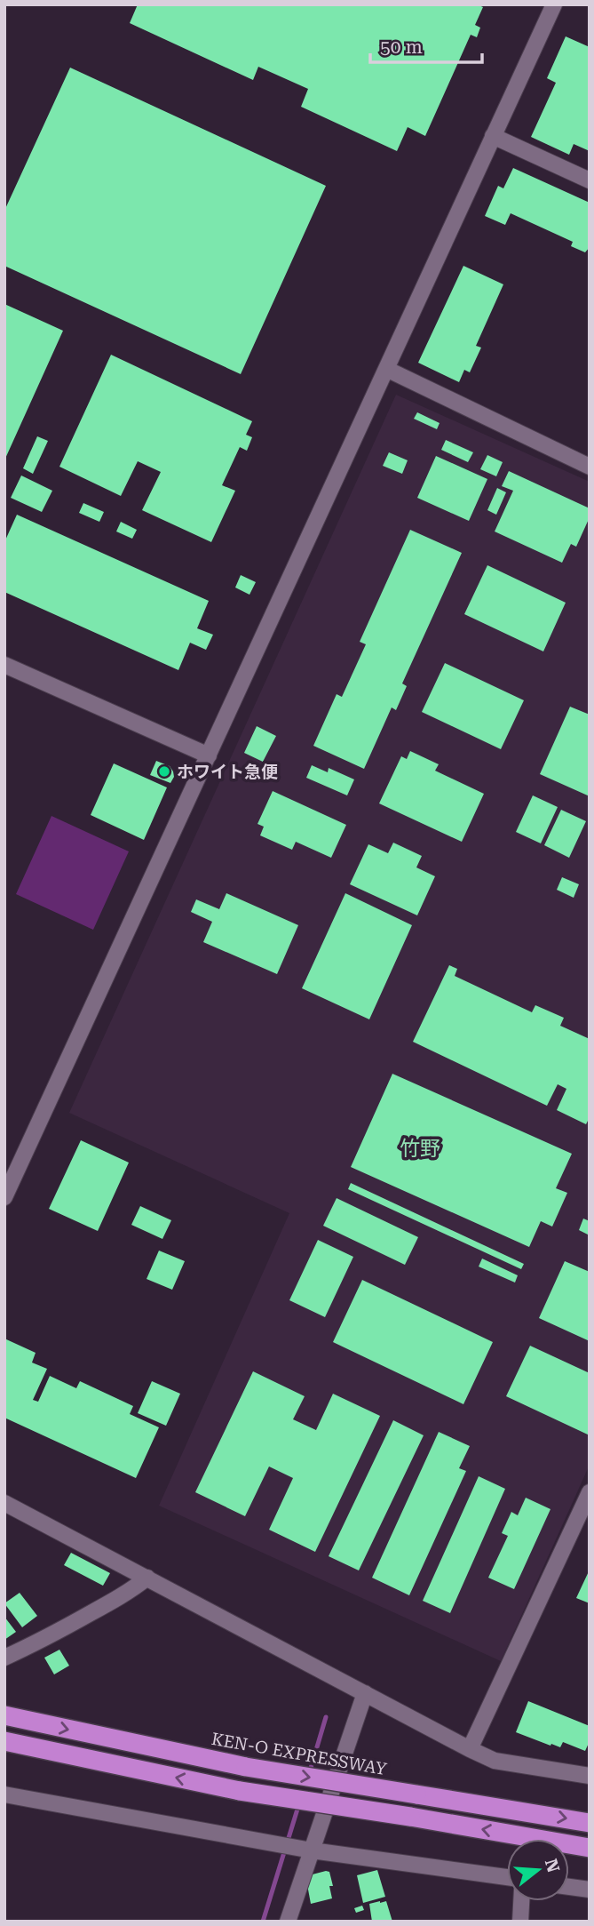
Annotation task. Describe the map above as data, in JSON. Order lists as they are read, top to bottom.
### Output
{
  "streets": {
    "highway": ["KEN-O EXPRESSWAY"]
  },
  "districts": ["竹野"],
  "places": ["ホワイト急便"],
  "scale_bar": "50 m",
  "north": "right"
}
